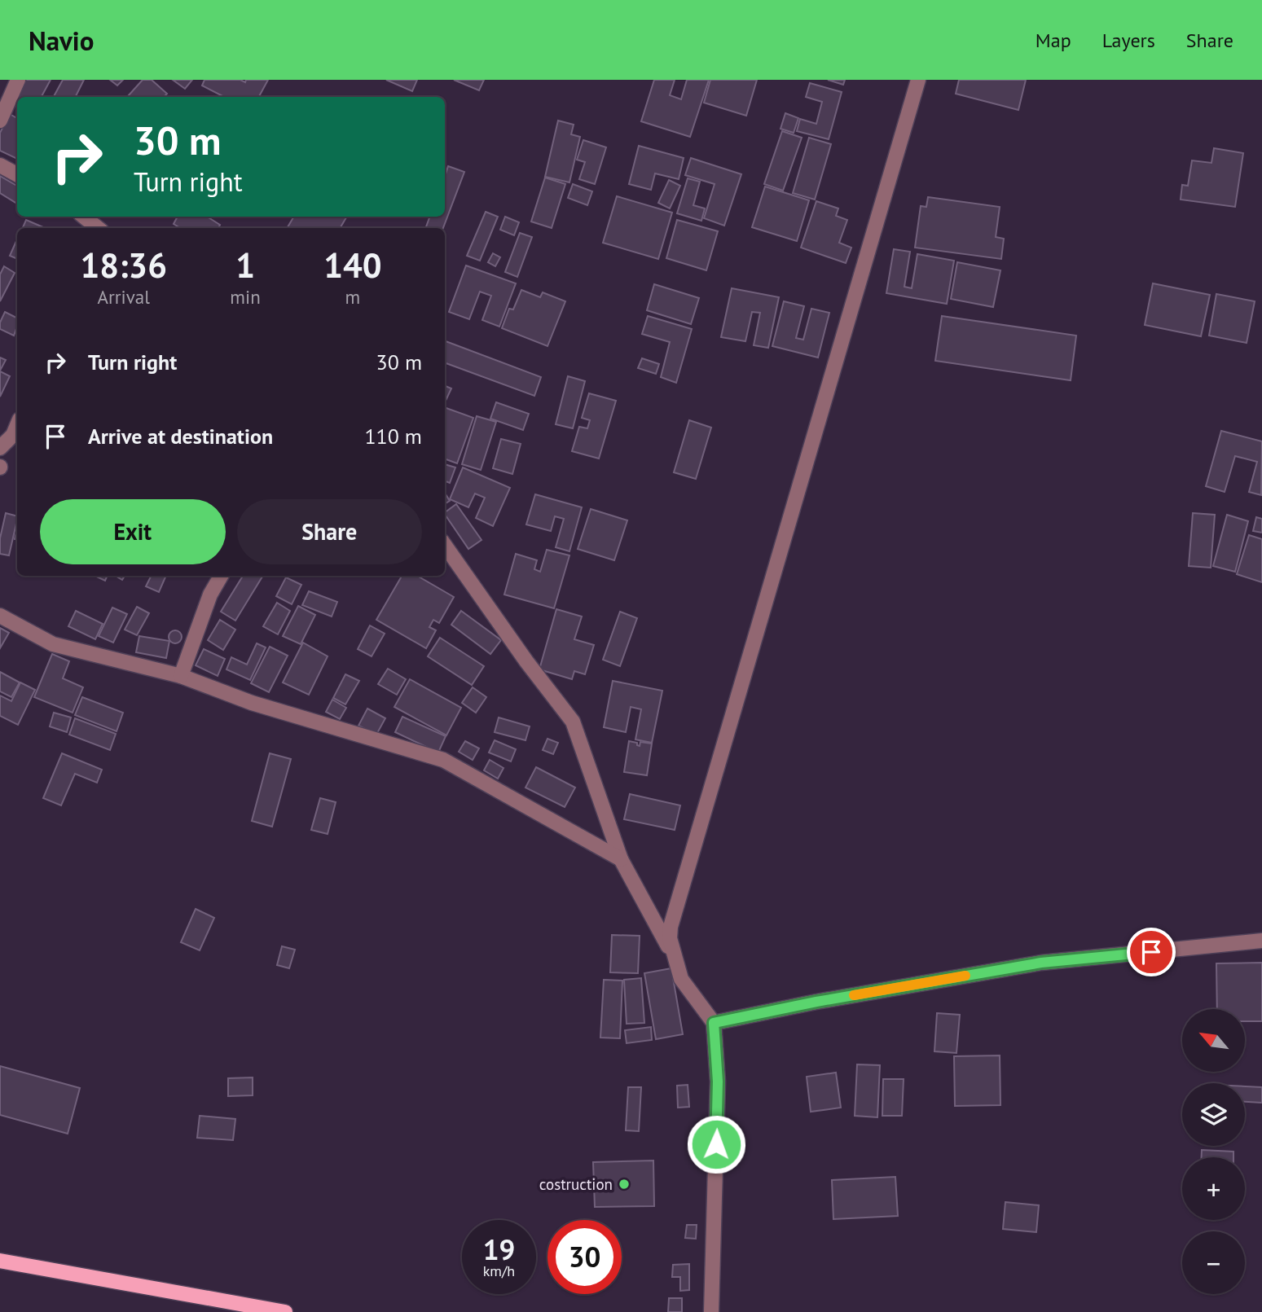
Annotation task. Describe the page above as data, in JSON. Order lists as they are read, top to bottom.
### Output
{
  "places": ["costruction"],
  "north": "top left",
  "page": {
    "header": "Navio",
    "nav": ["Map", "Layers", "Share"],
    "turn": ["30 m", "Turn right"],
    "eta": [
      "18:36",
      "Arrival",
      "1",
      "min",
      "140",
      "m"
    ],
    "list": [
      {
        "name": "Turn right",
        "value": "30 m"
      },
      {
        "name": "Arrive at destination",
        "value": "110 m"
      }
    ],
    "buttons": ["Exit", "Share"],
    "map_buttons": ["+", "−"],
    "speed": "19 km/h",
    "limit": "30"
  }
}
